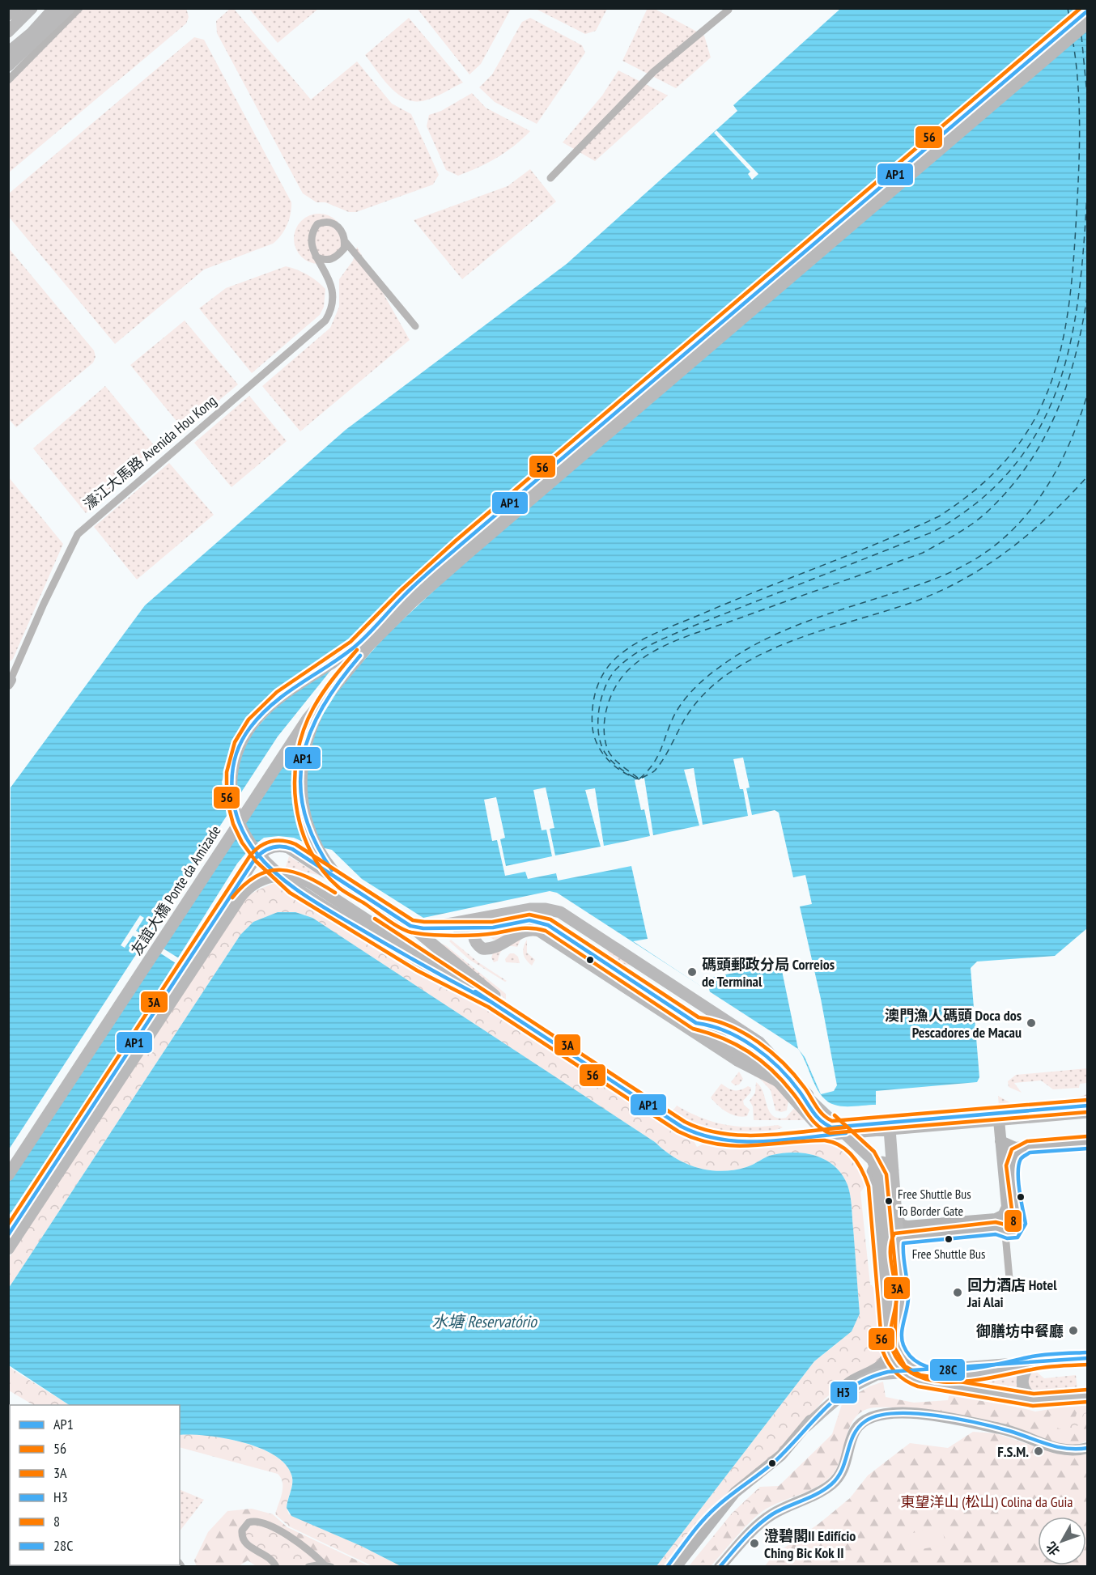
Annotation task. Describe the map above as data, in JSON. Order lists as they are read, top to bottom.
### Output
{
  "streets": {
    "main road": ["友誼大橋 Ponte da Amizade"],
    "street": ["濠江大馬路 Avenida Hou Kong"]
  },
  "water": ["水塘 Reservatório"],
  "parks": ["東望洋山 (松山) Colina da Guia"],
  "places": [
    "碼頭郵政分局 Correios de Terminal",
    "澳門漁人碼頭 Doca dos Pescadores de Macau",
    "Free Shuttle Bus To Border Gate",
    "Free Shuttle Bus",
    "回力酒店 Hotel Jai Alai",
    "御膳坊中餐廳",
    "F.S.M.",
    "澄碧閣II Edifício Ching Bic Kok II"
  ],
  "lines": [
    "transit line 56",
    "transit line AP1",
    "transit line 3A",
    "transit line 8",
    "transit line 28C",
    "transit line H3"
  ],
  "legend": [
    "AP1",
    "56",
    "3A",
    "H3",
    "8",
    "28C"
  ],
  "north": "bottom left"
}
